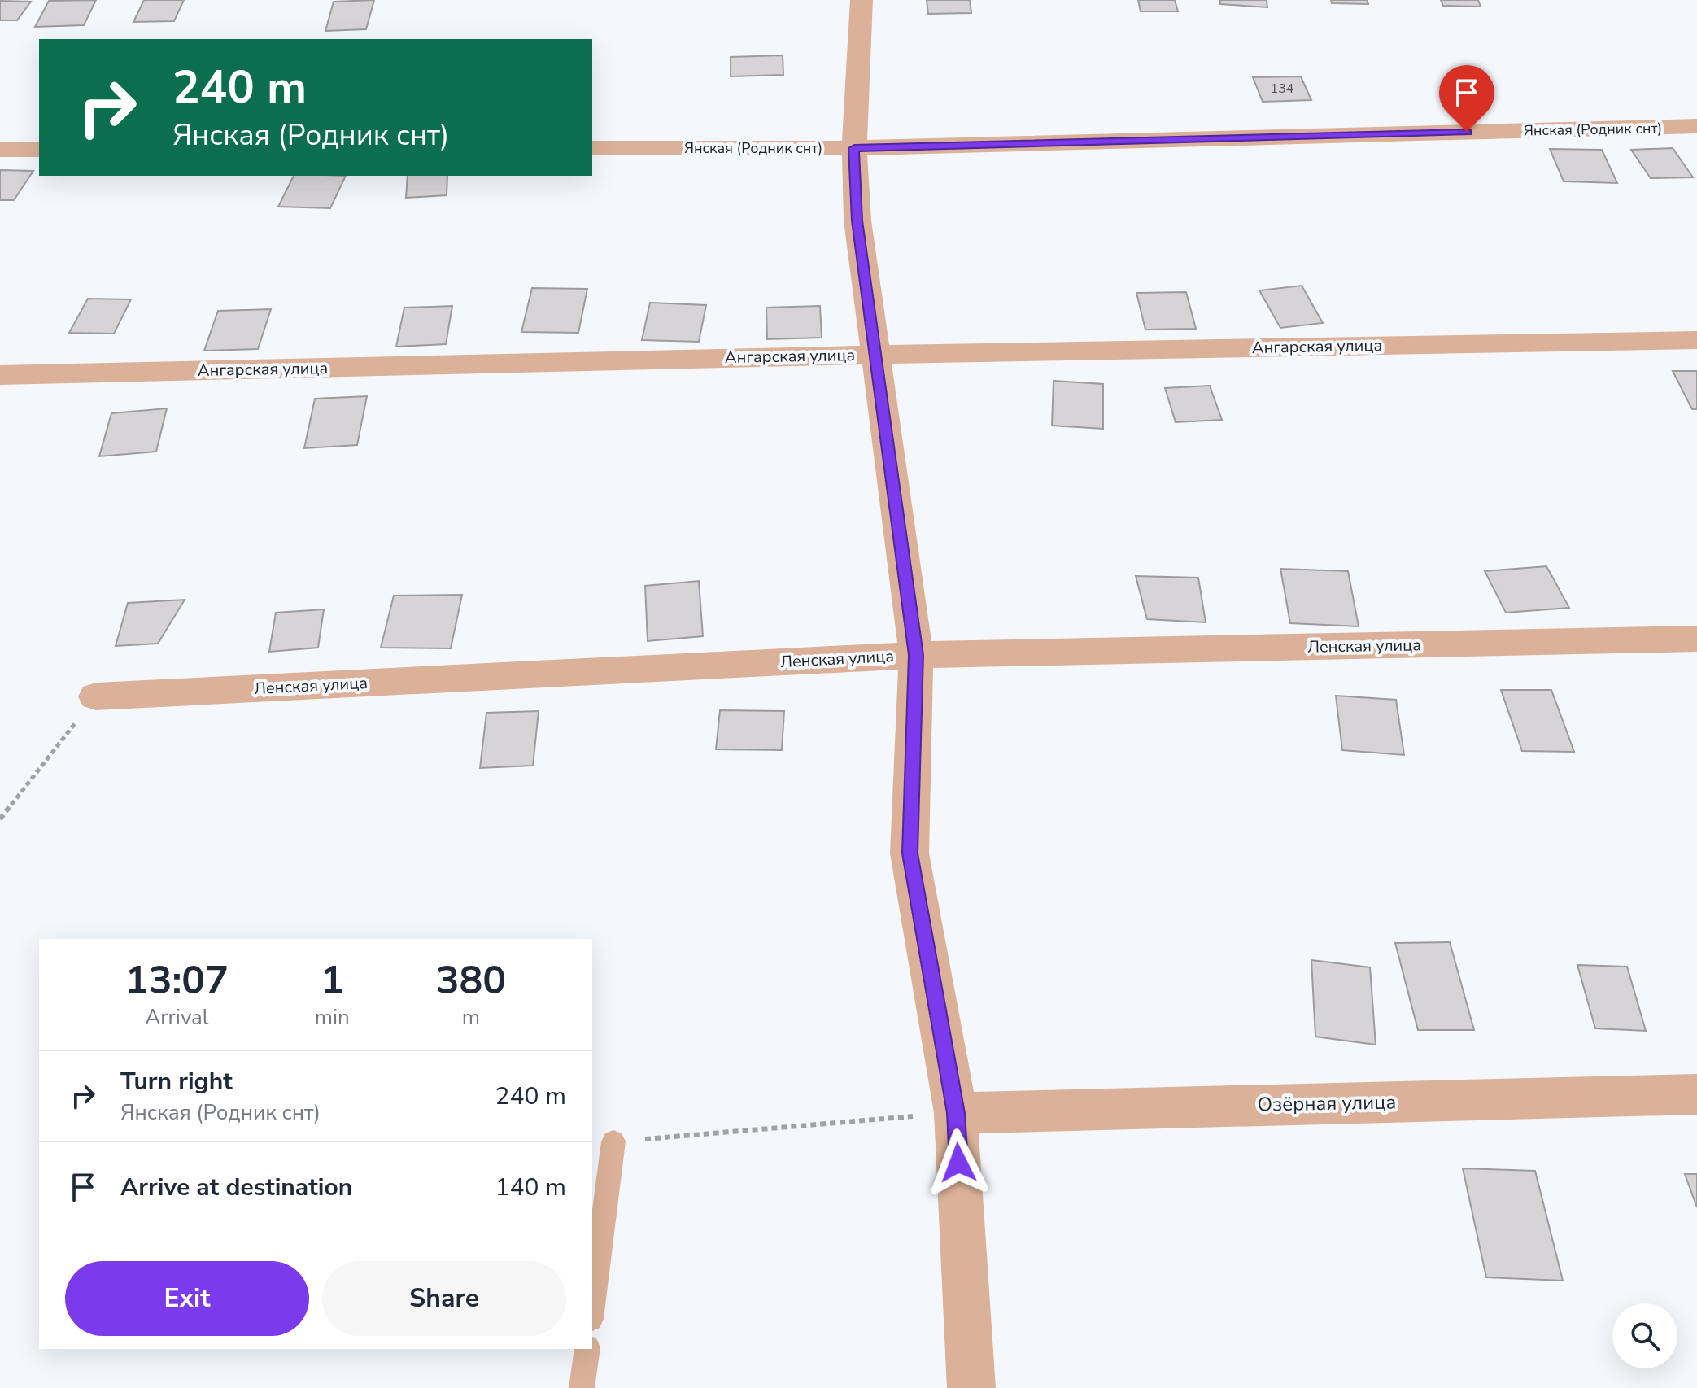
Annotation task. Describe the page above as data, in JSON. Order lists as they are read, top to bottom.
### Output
{
  "streets": {
    "street": [
      "Янская (Родник снт)",
      "Ангарская улица",
      "Ленская улица",
      "Озёрная улица"
    ]
  },
  "house_numbers": ["134"],
  "page": {
    "turn": ["240 m", "Янская (Родник снт)"],
    "eta": [
      "13:07",
      "Arrival",
      "1",
      "min",
      "380",
      "m"
    ],
    "list": [
      {
        "name": "Turn right",
        "note": "Янская (Родник снт)",
        "value": "240 m"
      },
      {
        "name": "Arrive at destination",
        "value": "140 m"
      }
    ],
    "buttons": ["Exit", "Share"]
  }
}
